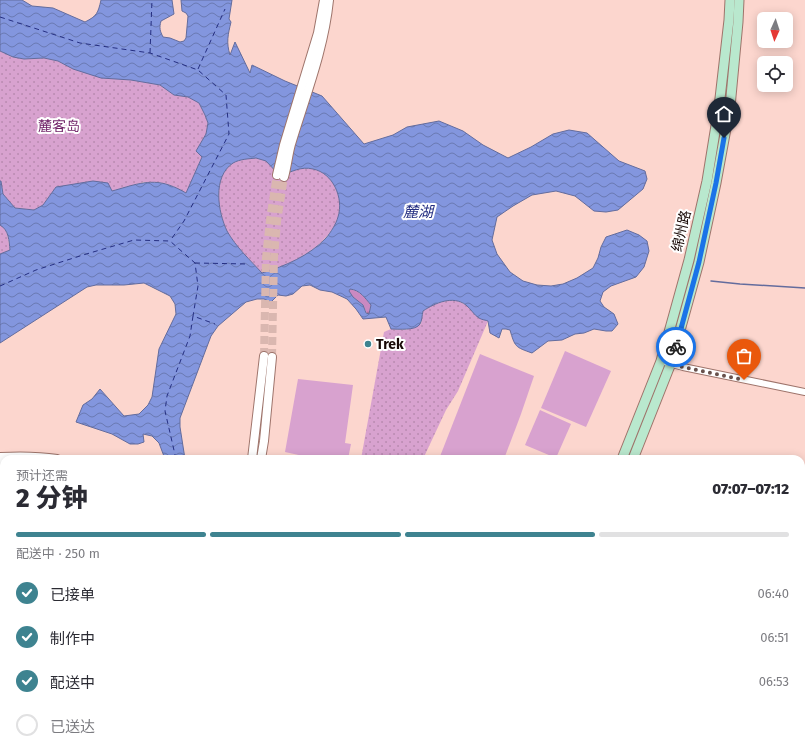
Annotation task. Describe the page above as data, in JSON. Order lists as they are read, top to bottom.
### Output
{
  "streets": {
    "main road": ["绵州路"]
  },
  "water": ["麓湖"],
  "parks": ["麓客岛"],
  "places": ["Trek"],
  "north": "bottom",
  "page": {
    "heading": ["2 分钟", "预计还需", "07:07–07:12"],
    "bar": "配送中 · 250 m",
    "list": [
      ["已接单", "06:40"],
      ["制作中", "06:51"],
      ["配送中", "06:53"],
      "已送达"
    ]
  }
}
